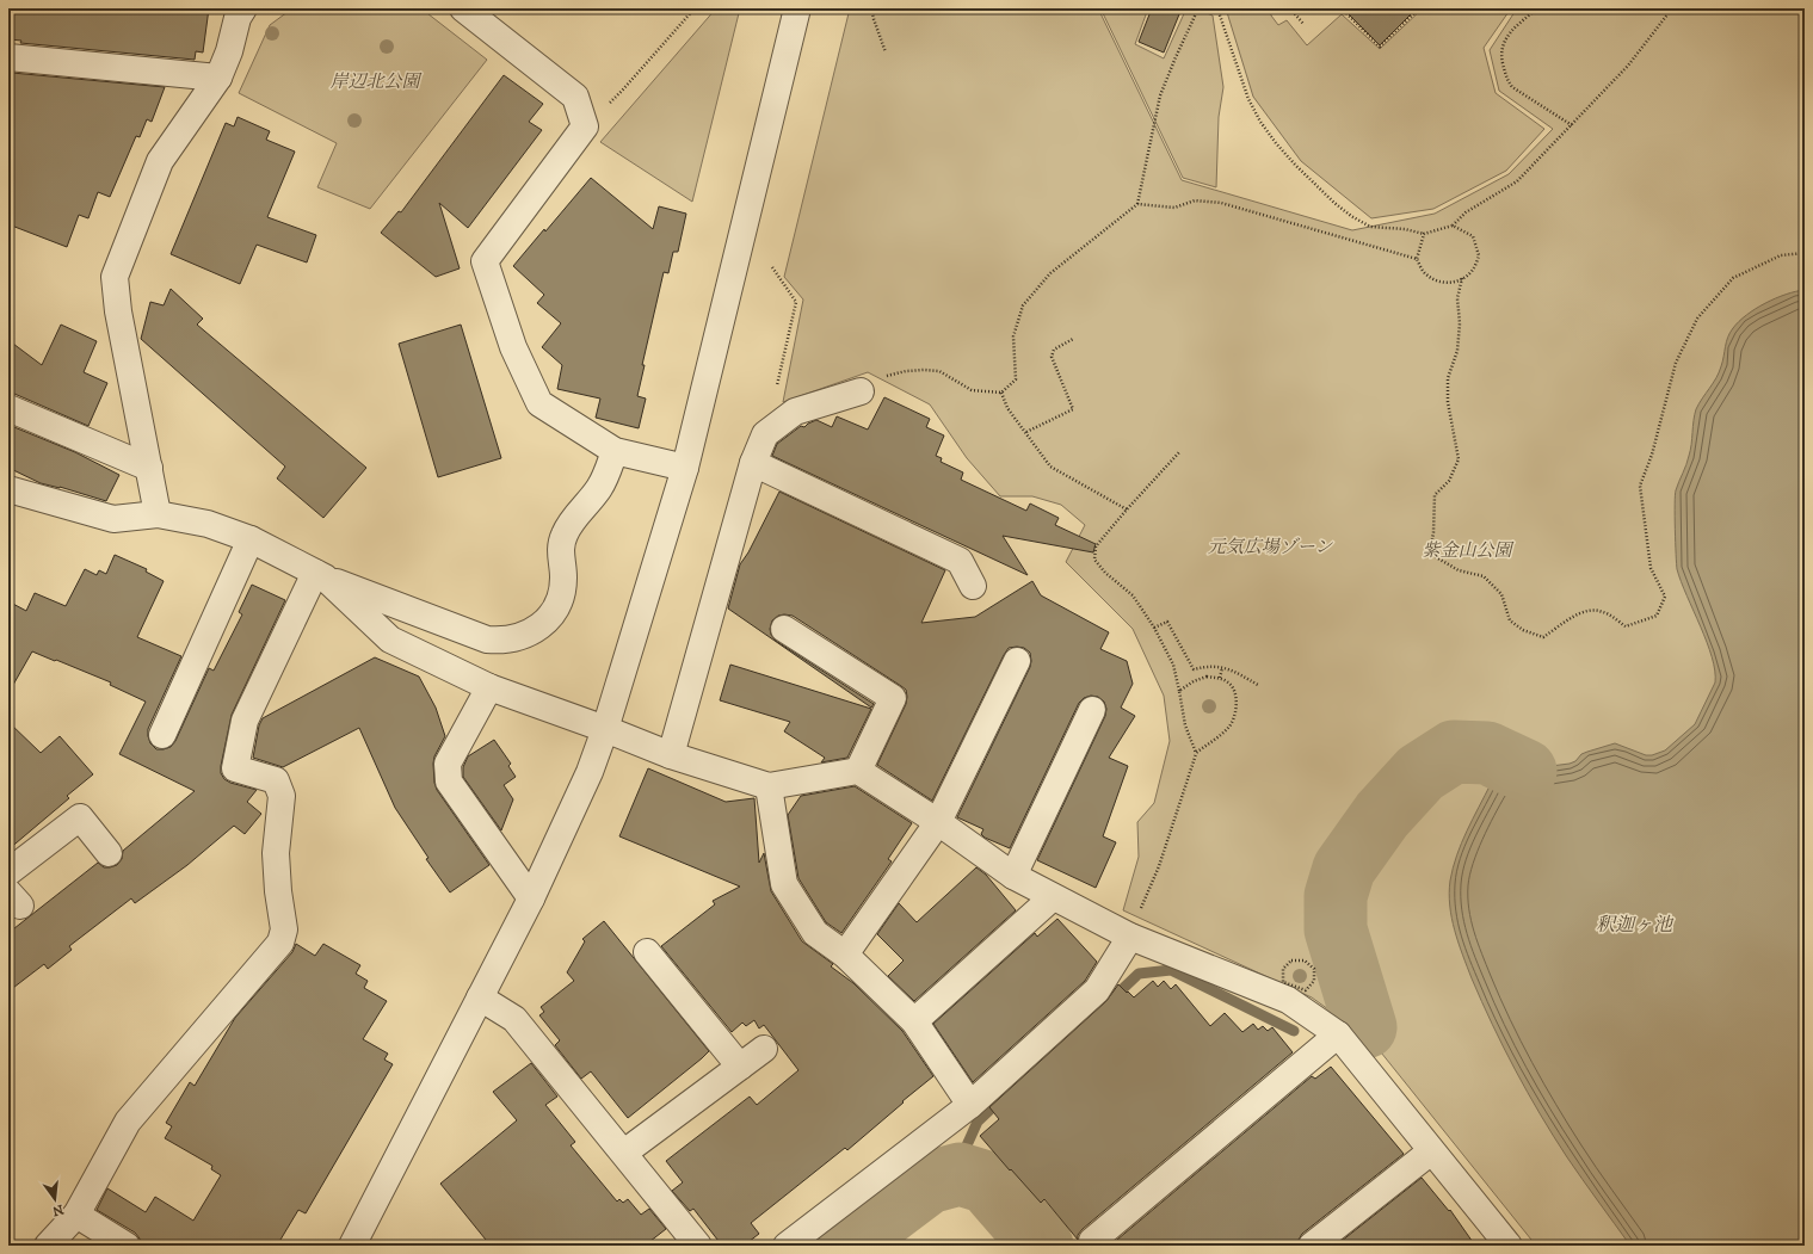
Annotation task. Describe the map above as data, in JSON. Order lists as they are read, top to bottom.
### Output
{
  "water": ["釈迦ヶ池"],
  "parks": ["岸辺北公園", "元気広場ゾーン", "紫金山公園"],
  "north": "bottom"
}
